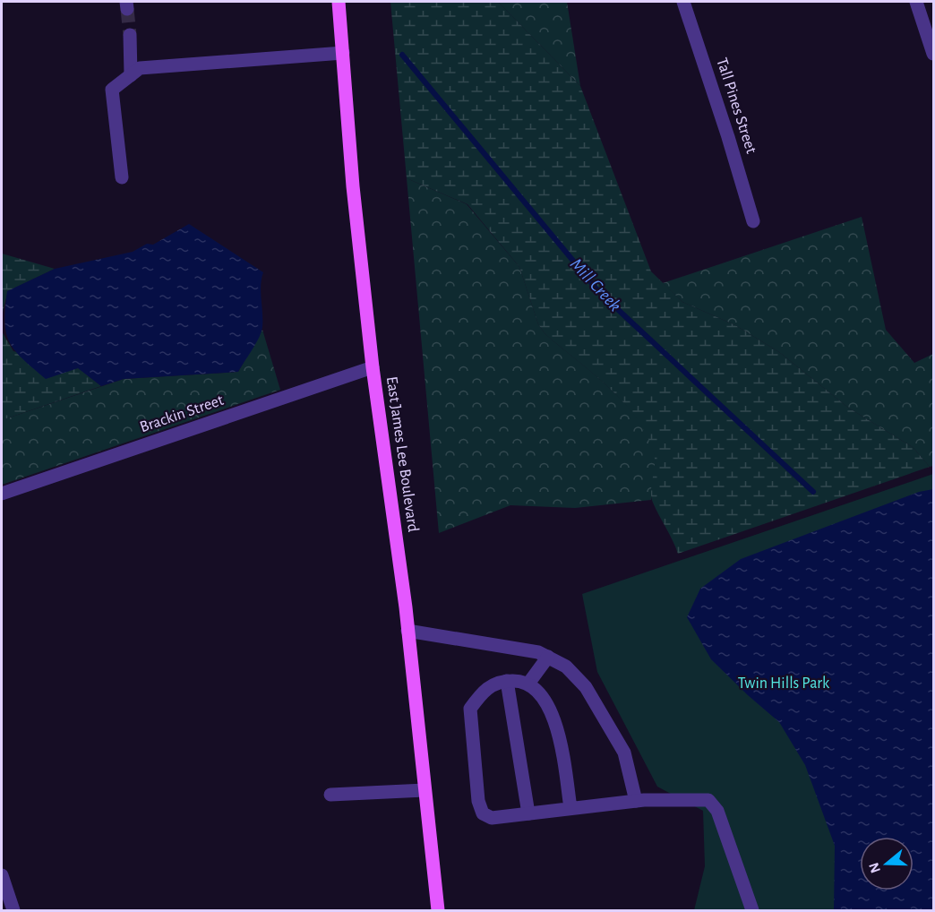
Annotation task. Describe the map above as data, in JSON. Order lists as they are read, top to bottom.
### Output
{
  "streets": {
    "main road": ["East James Lee Boulevard"],
    "street": ["Tall Pines Street", "Brackin Street"]
  },
  "crossings": [
    ["Brackin Street", "East James Lee Boulevard"]
  ],
  "water": ["Mill Creek"],
  "parks": ["Twin Hills Park"],
  "north": "left"
}
